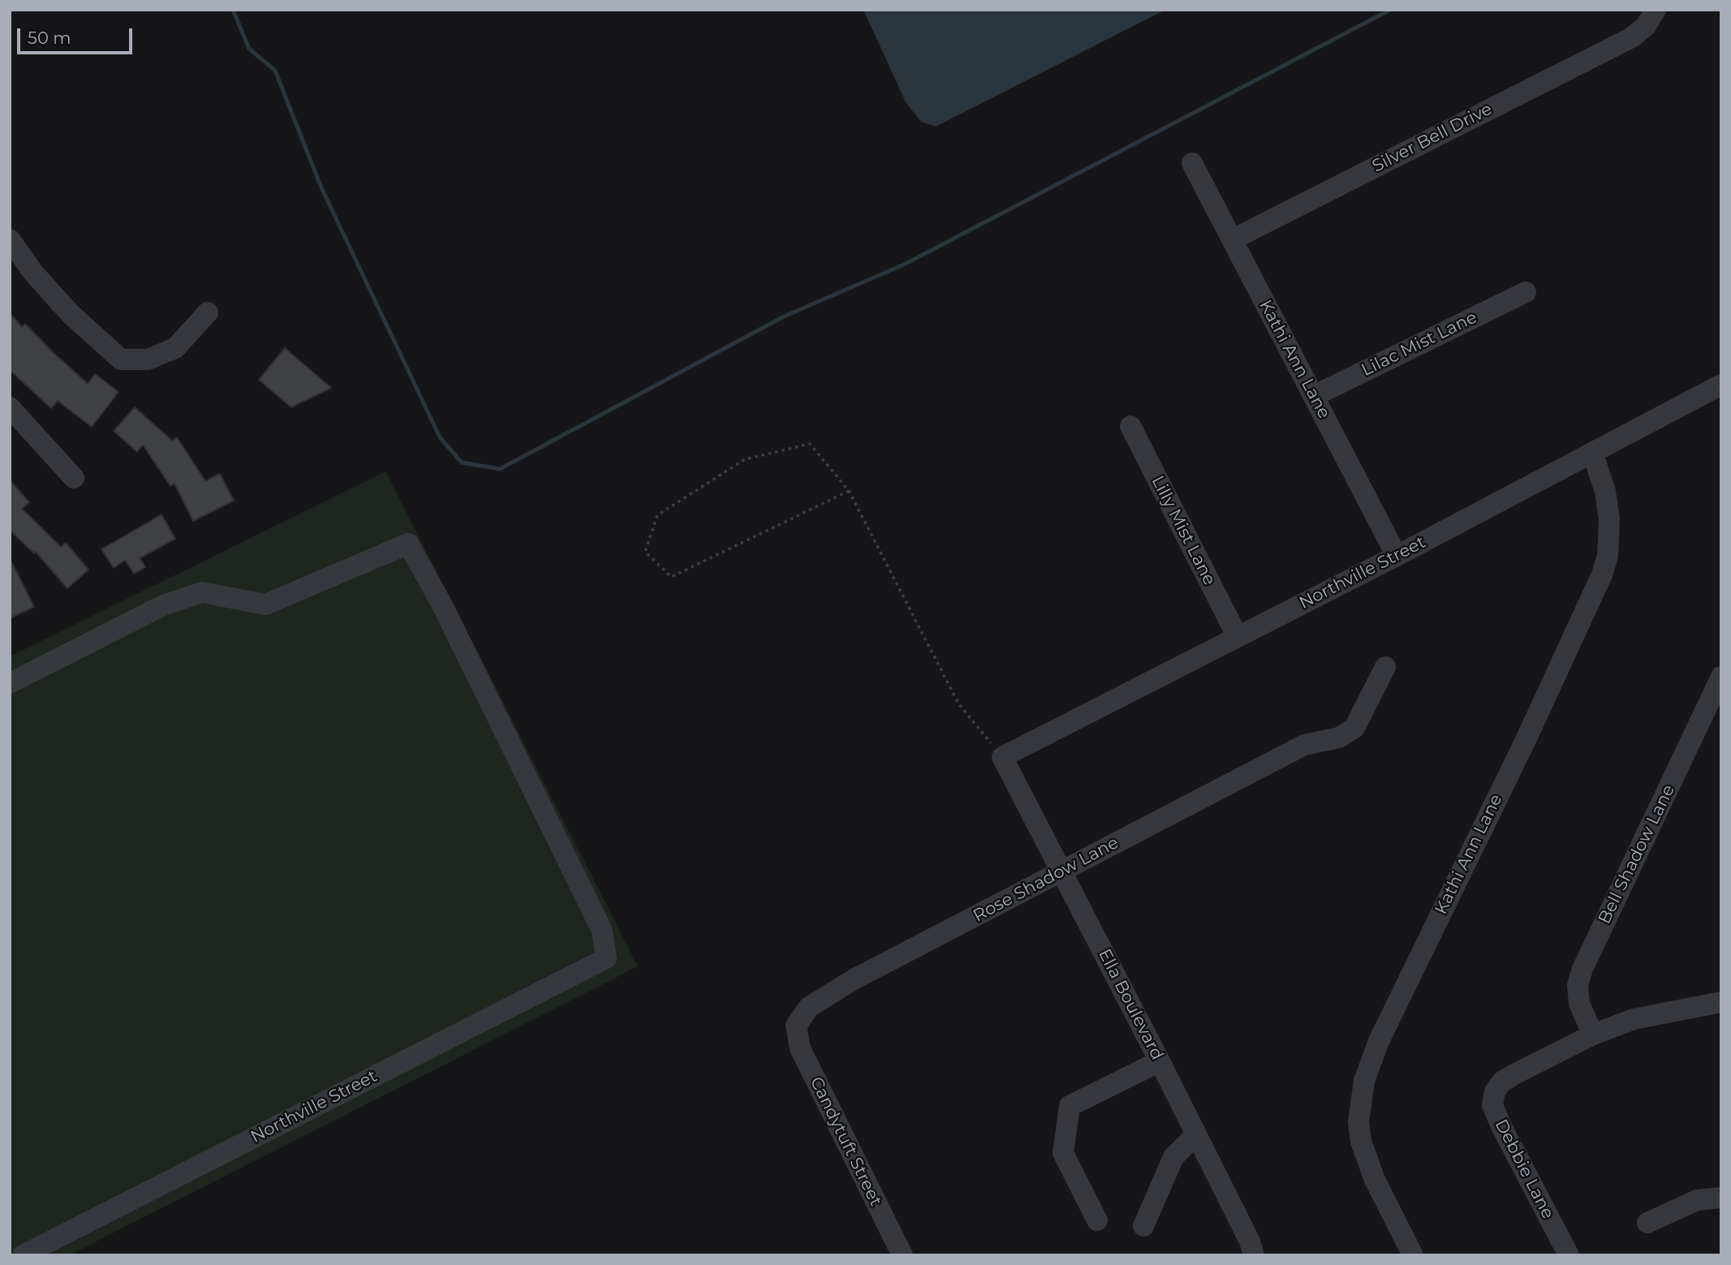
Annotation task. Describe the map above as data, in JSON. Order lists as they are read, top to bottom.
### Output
{
  "streets": {
    "street": [
      "Silver Bell Drive",
      "Lilac Mist Lane",
      "Kathi Ann Lane",
      "Lilly Mist Lane",
      "Northville Street",
      "Bell Shadow Lane",
      "Rose Shadow Lane",
      "Ella Boulevard",
      "Candytuft Street",
      "Debbie Lane"
    ]
  },
  "crossings": [
    ["Silver Bell Drive", "Kathi Ann Lane"],
    ["Lilac Mist Lane", "Kathi Ann Lane"],
    ["Kathi Ann Lane", "Northville Street"],
    ["Lilly Mist Lane", "Northville Street"],
    ["Northville Street", "Ella Boulevard"],
    ["Bell Shadow Lane", "Debbie Lane"],
    ["Rose Shadow Lane", "Ella Boulevard"],
    ["Rose Shadow Lane", "Candytuft Street"]
  ],
  "scale_bar": "50 m"
}
